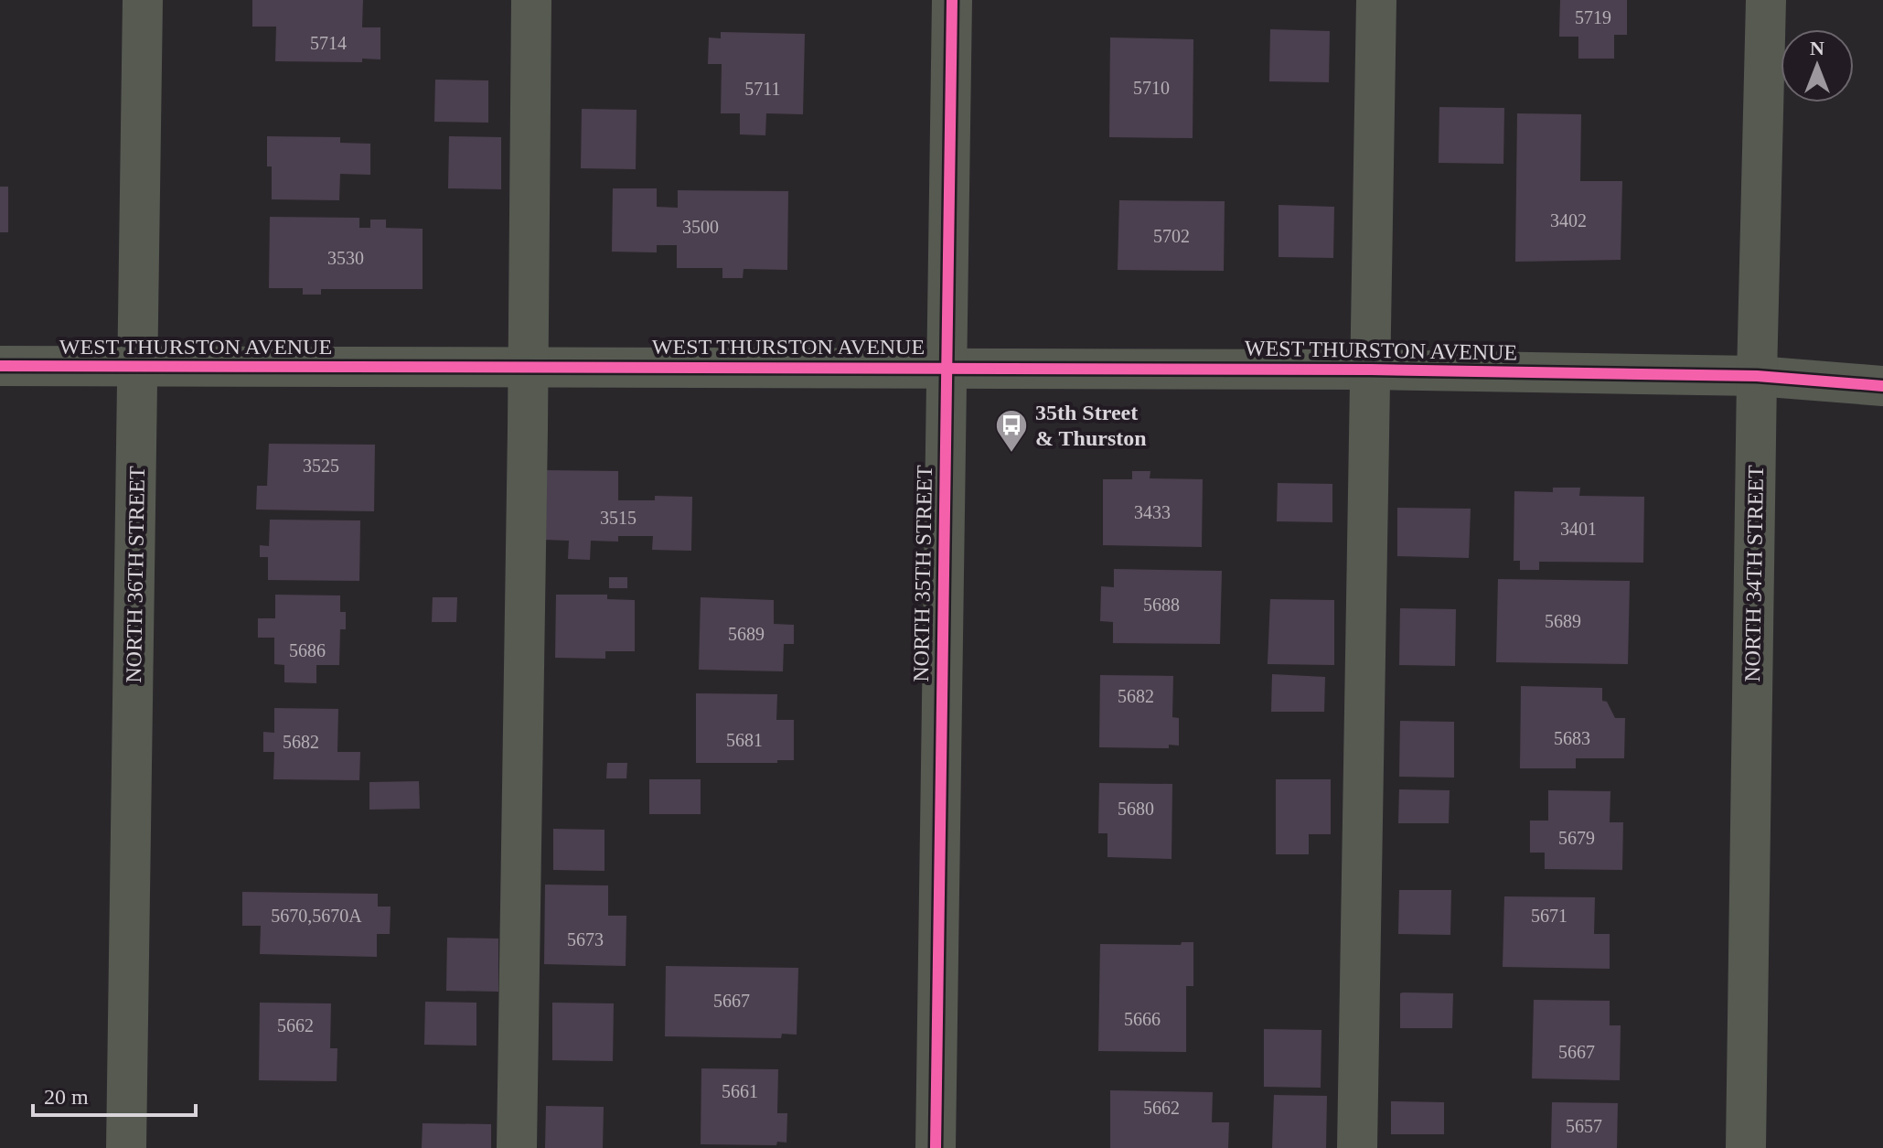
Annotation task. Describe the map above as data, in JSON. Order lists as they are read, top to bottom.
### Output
{
  "streets": {
    "street": [
      "WEST THURSTON AVENUE",
      "NORTH 35TH STREET",
      "NORTH 34TH STREET",
      "NORTH 36TH STREET"
    ]
  },
  "crossings": [
    ["WEST THURSTON AVENUE", "NORTH 35TH STREET"],
    ["WEST THURSTON AVENUE", "NORTH 34TH STREET"],
    ["WEST THURSTON AVENUE", "NORTH 36TH STREET"]
  ],
  "places": {
    "bus stop": ["35th Street & Thurston"]
  },
  "house_numbers": [
    "5719",
    "5714",
    "5710",
    "5711",
    "3402",
    "3500",
    "5702",
    "3530",
    "3525",
    "3433",
    "3515",
    "3401",
    "5688",
    "5689",
    "5689",
    "5686",
    "5682",
    "5683",
    "5681",
    "5682",
    "5680",
    "5679",
    "5670,5670A",
    "5671",
    "5673",
    "5667",
    "5666",
    "5662",
    "5667",
    "5661",
    "5662",
    "5657"
  ],
  "scale_bar": "20 m",
  "north": "top"
}
